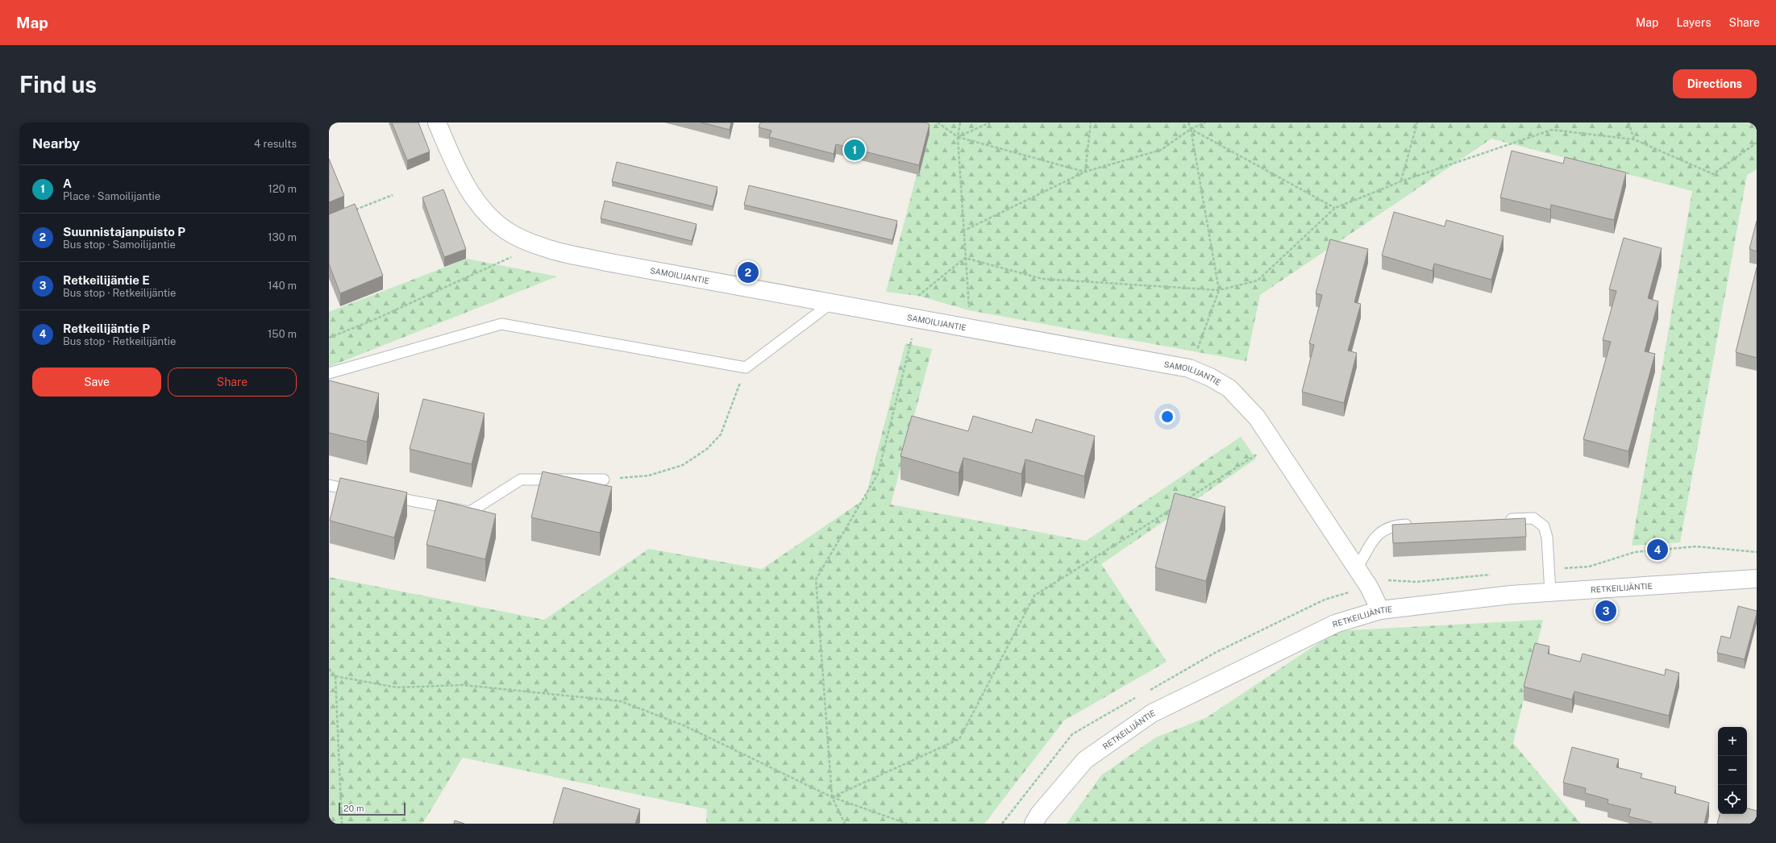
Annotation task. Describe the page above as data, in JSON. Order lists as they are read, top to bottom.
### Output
{
  "streets": {
    "street": ["SAMOILIJANTIE", "RETKEILIJÄNTIE"]
  },
  "crossings": [
    ["SAMOILIJANTIE", "RETKEILIJÄNTIE"]
  ],
  "scale_bar": "20 m",
  "page": {
    "header": "Map",
    "nav": ["Map", "Layers", "Share"],
    "buttons": [
      "Directions",
      ["Save", "Share"]
    ],
    "title": "Find us",
    "heading": ["Nearby", "4 results"],
    "pins": [
      "1",
      "2",
      "4",
      "3"
    ],
    "list": [
      {
        "mark": "1",
        "name": "A",
        "note": "Place · Samoilijantie",
        "value": "120 m"
      },
      {
        "mark": "2",
        "name": "Suunnistajanpuisto P",
        "note": "Bus stop · Samoilijantie",
        "value": "130 m"
      },
      {
        "mark": "3",
        "name": "Retkeilijäntie E",
        "note": "Bus stop · Retkeilijäntie",
        "value": "140 m"
      },
      {
        "mark": "4",
        "name": "Retkeilijäntie P",
        "note": "Bus stop · Retkeilijäntie",
        "value": "150 m"
      }
    ],
    "map_buttons": ["+", "−"],
    "scale": "20 m"
  }
}
